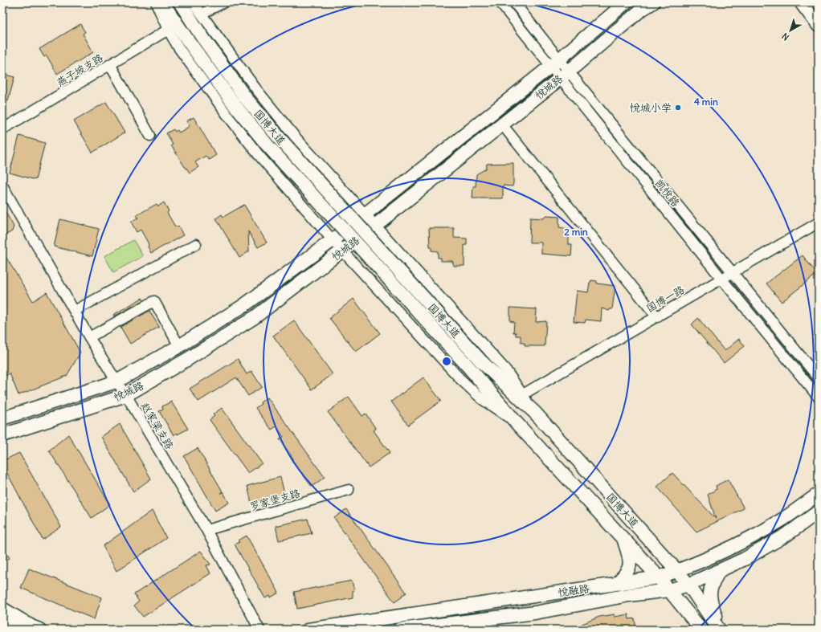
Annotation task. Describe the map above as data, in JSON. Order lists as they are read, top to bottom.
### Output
{
  "streets": {
    "main road": ["悦城路", "国博大道", "悦融路"],
    "street": [
      "燕子坡支路",
      "凯悦路",
      "国博一路",
      "赵家梁支路",
      "罗家堡支路"
    ]
  },
  "crossings": [
    ["悦城路", "凯悦路"],
    ["悦城路", "赵家梁支路"],
    ["国博大道", "悦融路"],
    ["凯悦路", "国博一路"],
    ["赵家梁支路", "罗家堡支路"]
  ],
  "places": ["悦城小学"],
  "north": "bottom left",
  "rings": ["4 min", "2 min"]
}
